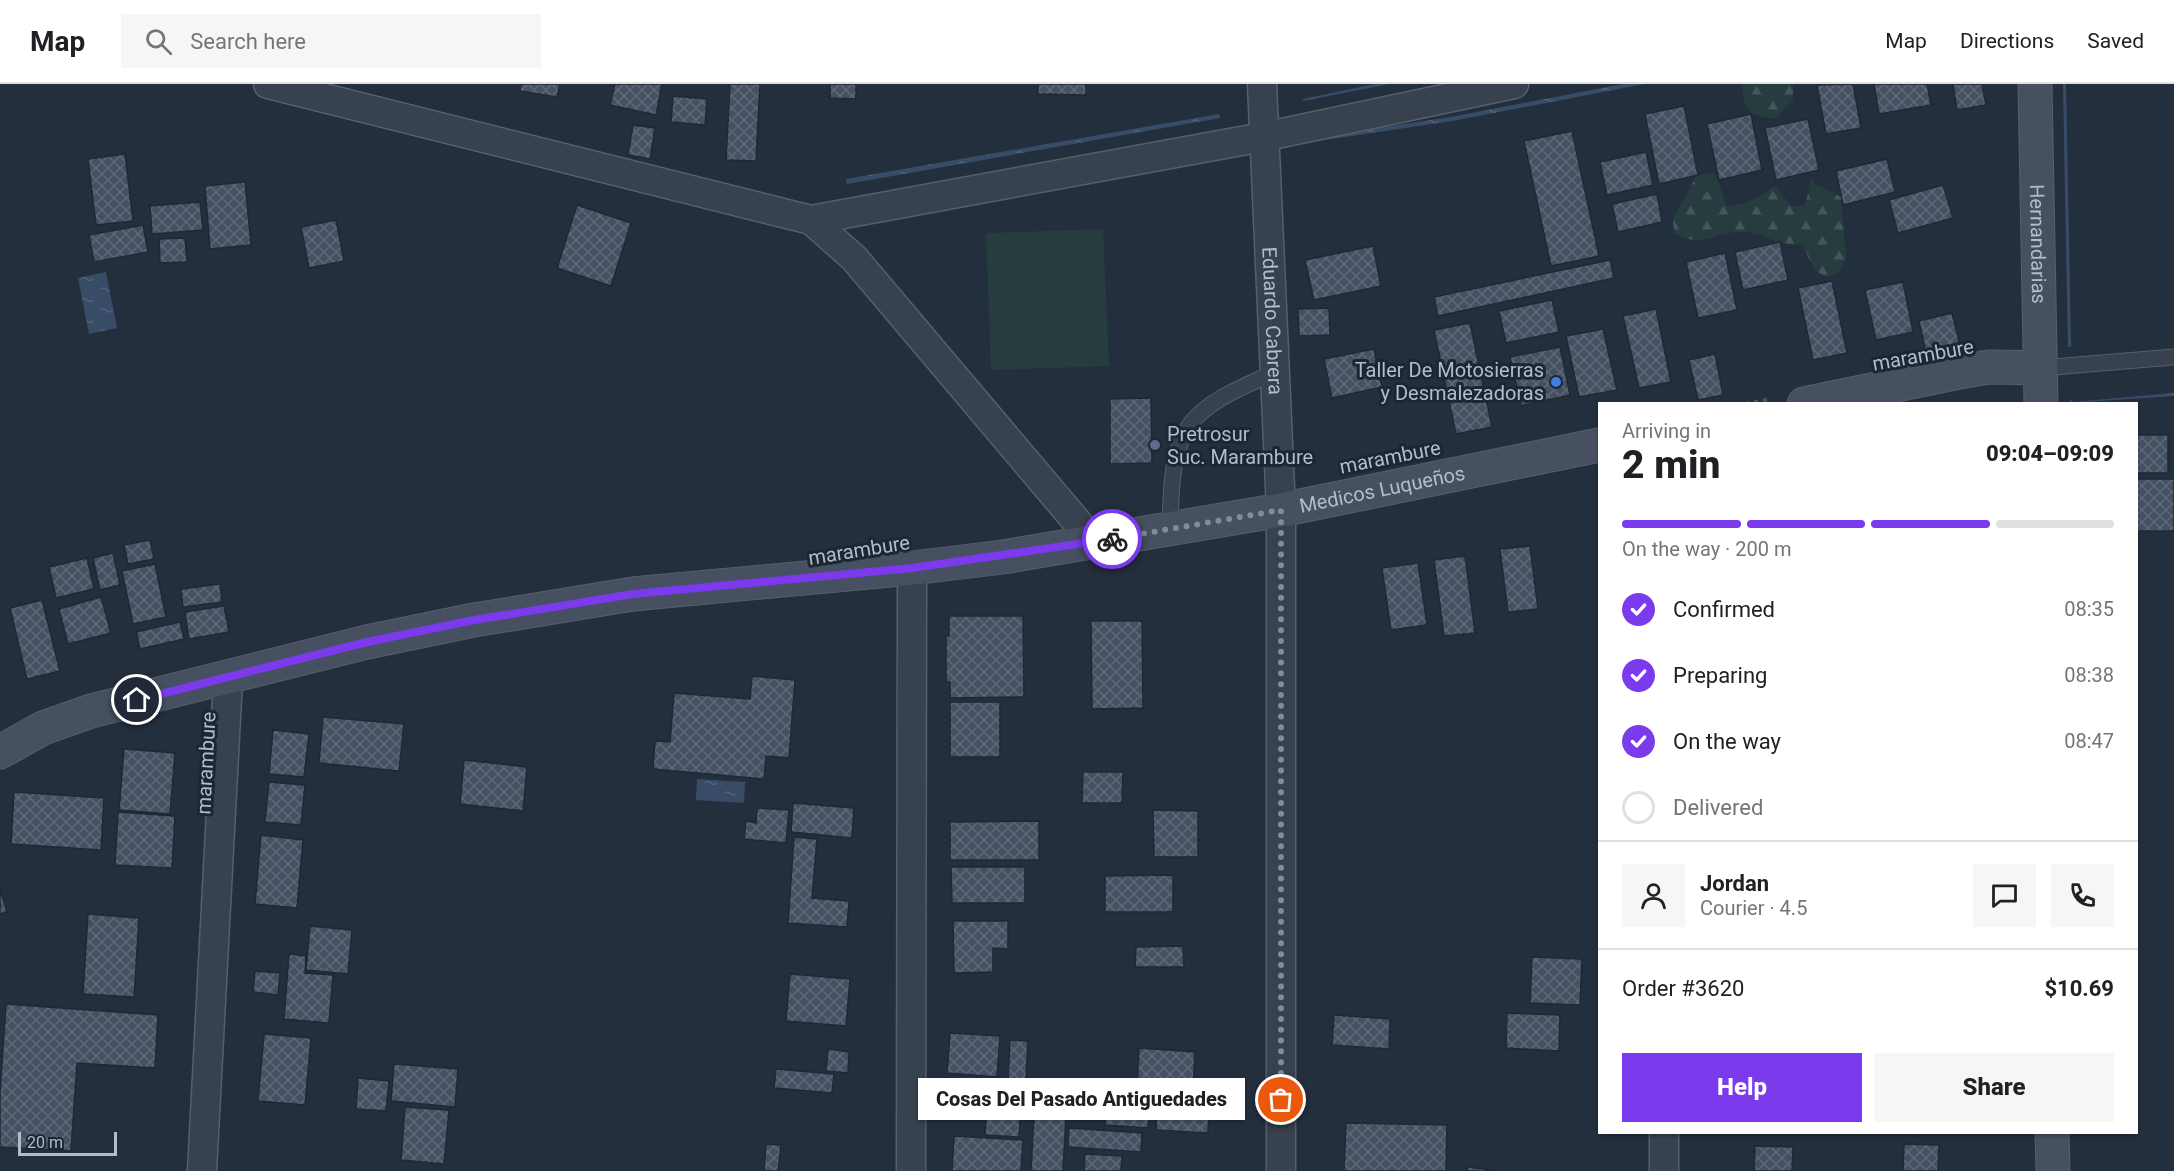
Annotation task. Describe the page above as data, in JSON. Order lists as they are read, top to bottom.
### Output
{
  "streets": {
    "street": ["Hernandarias", "Eduardo Cabrera", "Medicos Luqueños"]
  },
  "crossings": [
    ["Eduardo Cabrera", "Medicos Luqueños"]
  ],
  "places": ["Taller De Motosierras y Desmalezadoras", "Pretrosur Suc. Marambure", "Cosas Del Pasado Antiguedades"],
  "scale_bar": "20 m",
  "page": {
    "header": "Map",
    "search": "Search here",
    "nav": ["Map", "Directions", "Saved"],
    "heading": ["2 min", "Arriving in", "09:04–09:09"],
    "panel": [
      "Jordan",
      "Courier · 4.5",
      "Order #3620",
      "$10.69"
    ],
    "bar": "On the way · 200 m",
    "list": [
      ["Confirmed", "08:35"],
      ["Preparing", "08:38"],
      ["On the way", "08:47"],
      "Delivered"
    ],
    "buttons": ["Help", "Share"],
    "bubble": "Cosas Del Pasado Antiguedades",
    "scale": "20 m"
  }
}
